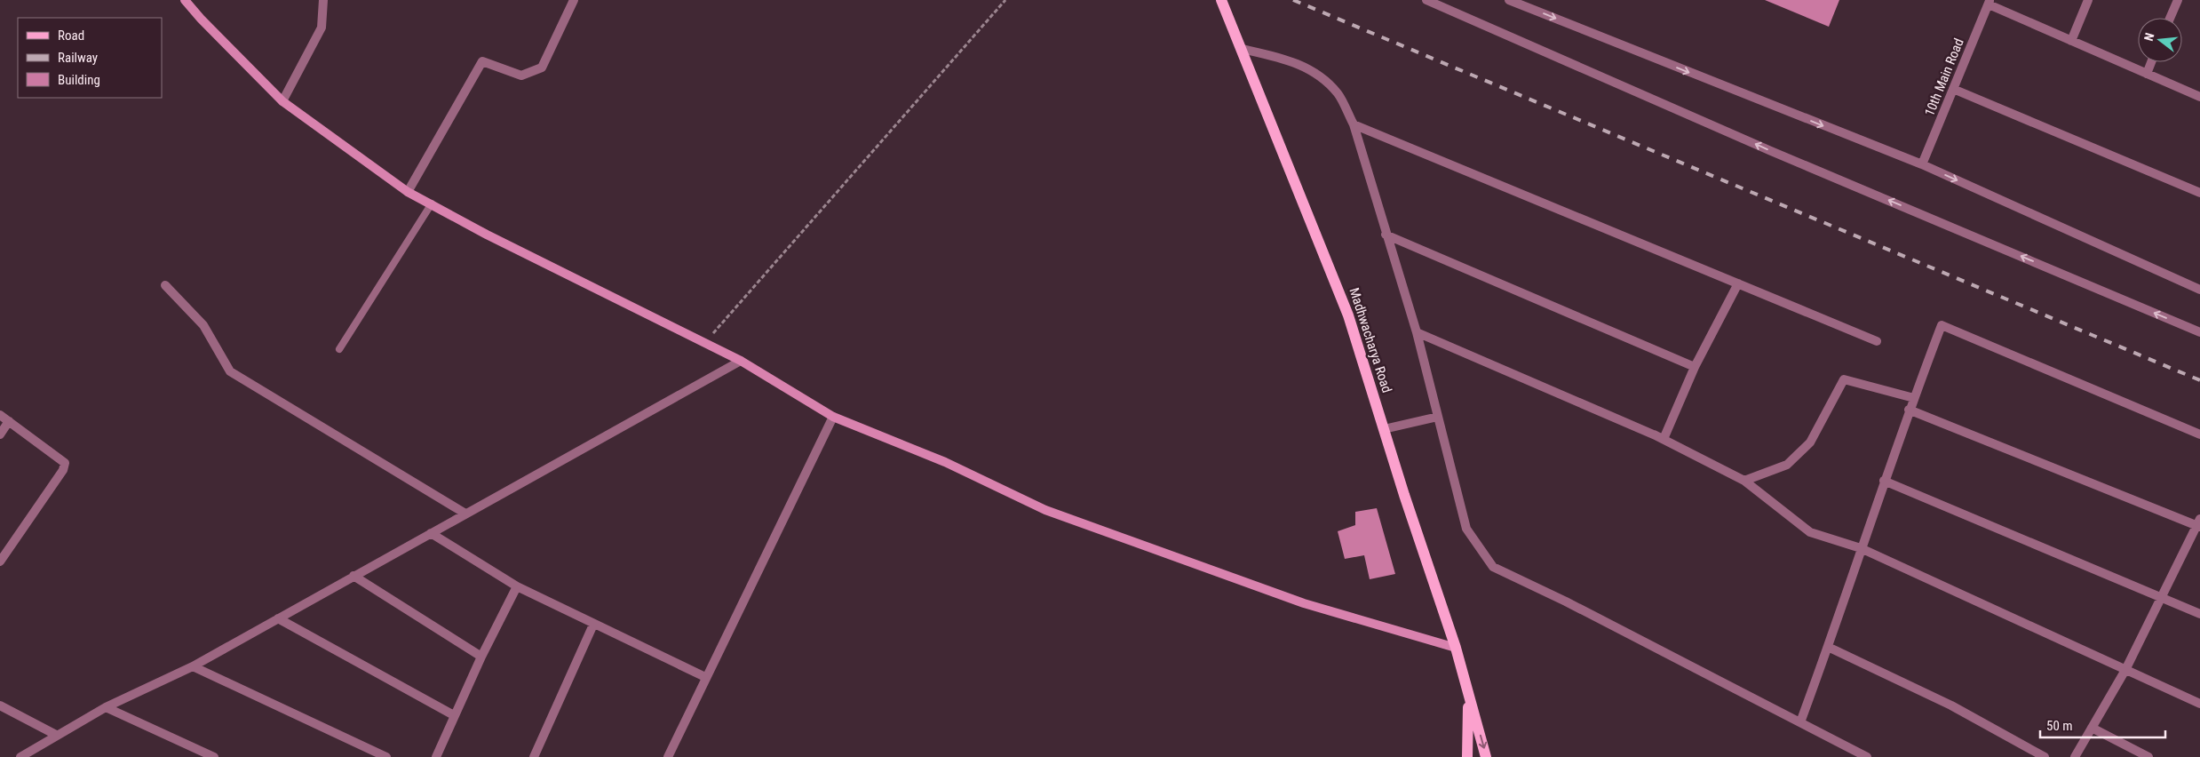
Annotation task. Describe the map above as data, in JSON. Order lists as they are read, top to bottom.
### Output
{
  "streets": {
    "main road": ["Madhwacharya Road"],
    "street": ["10th Main Road"]
  },
  "legend": ["Road", "Railway", "Building"],
  "scale_bar": "50 m",
  "north": "left"
}
